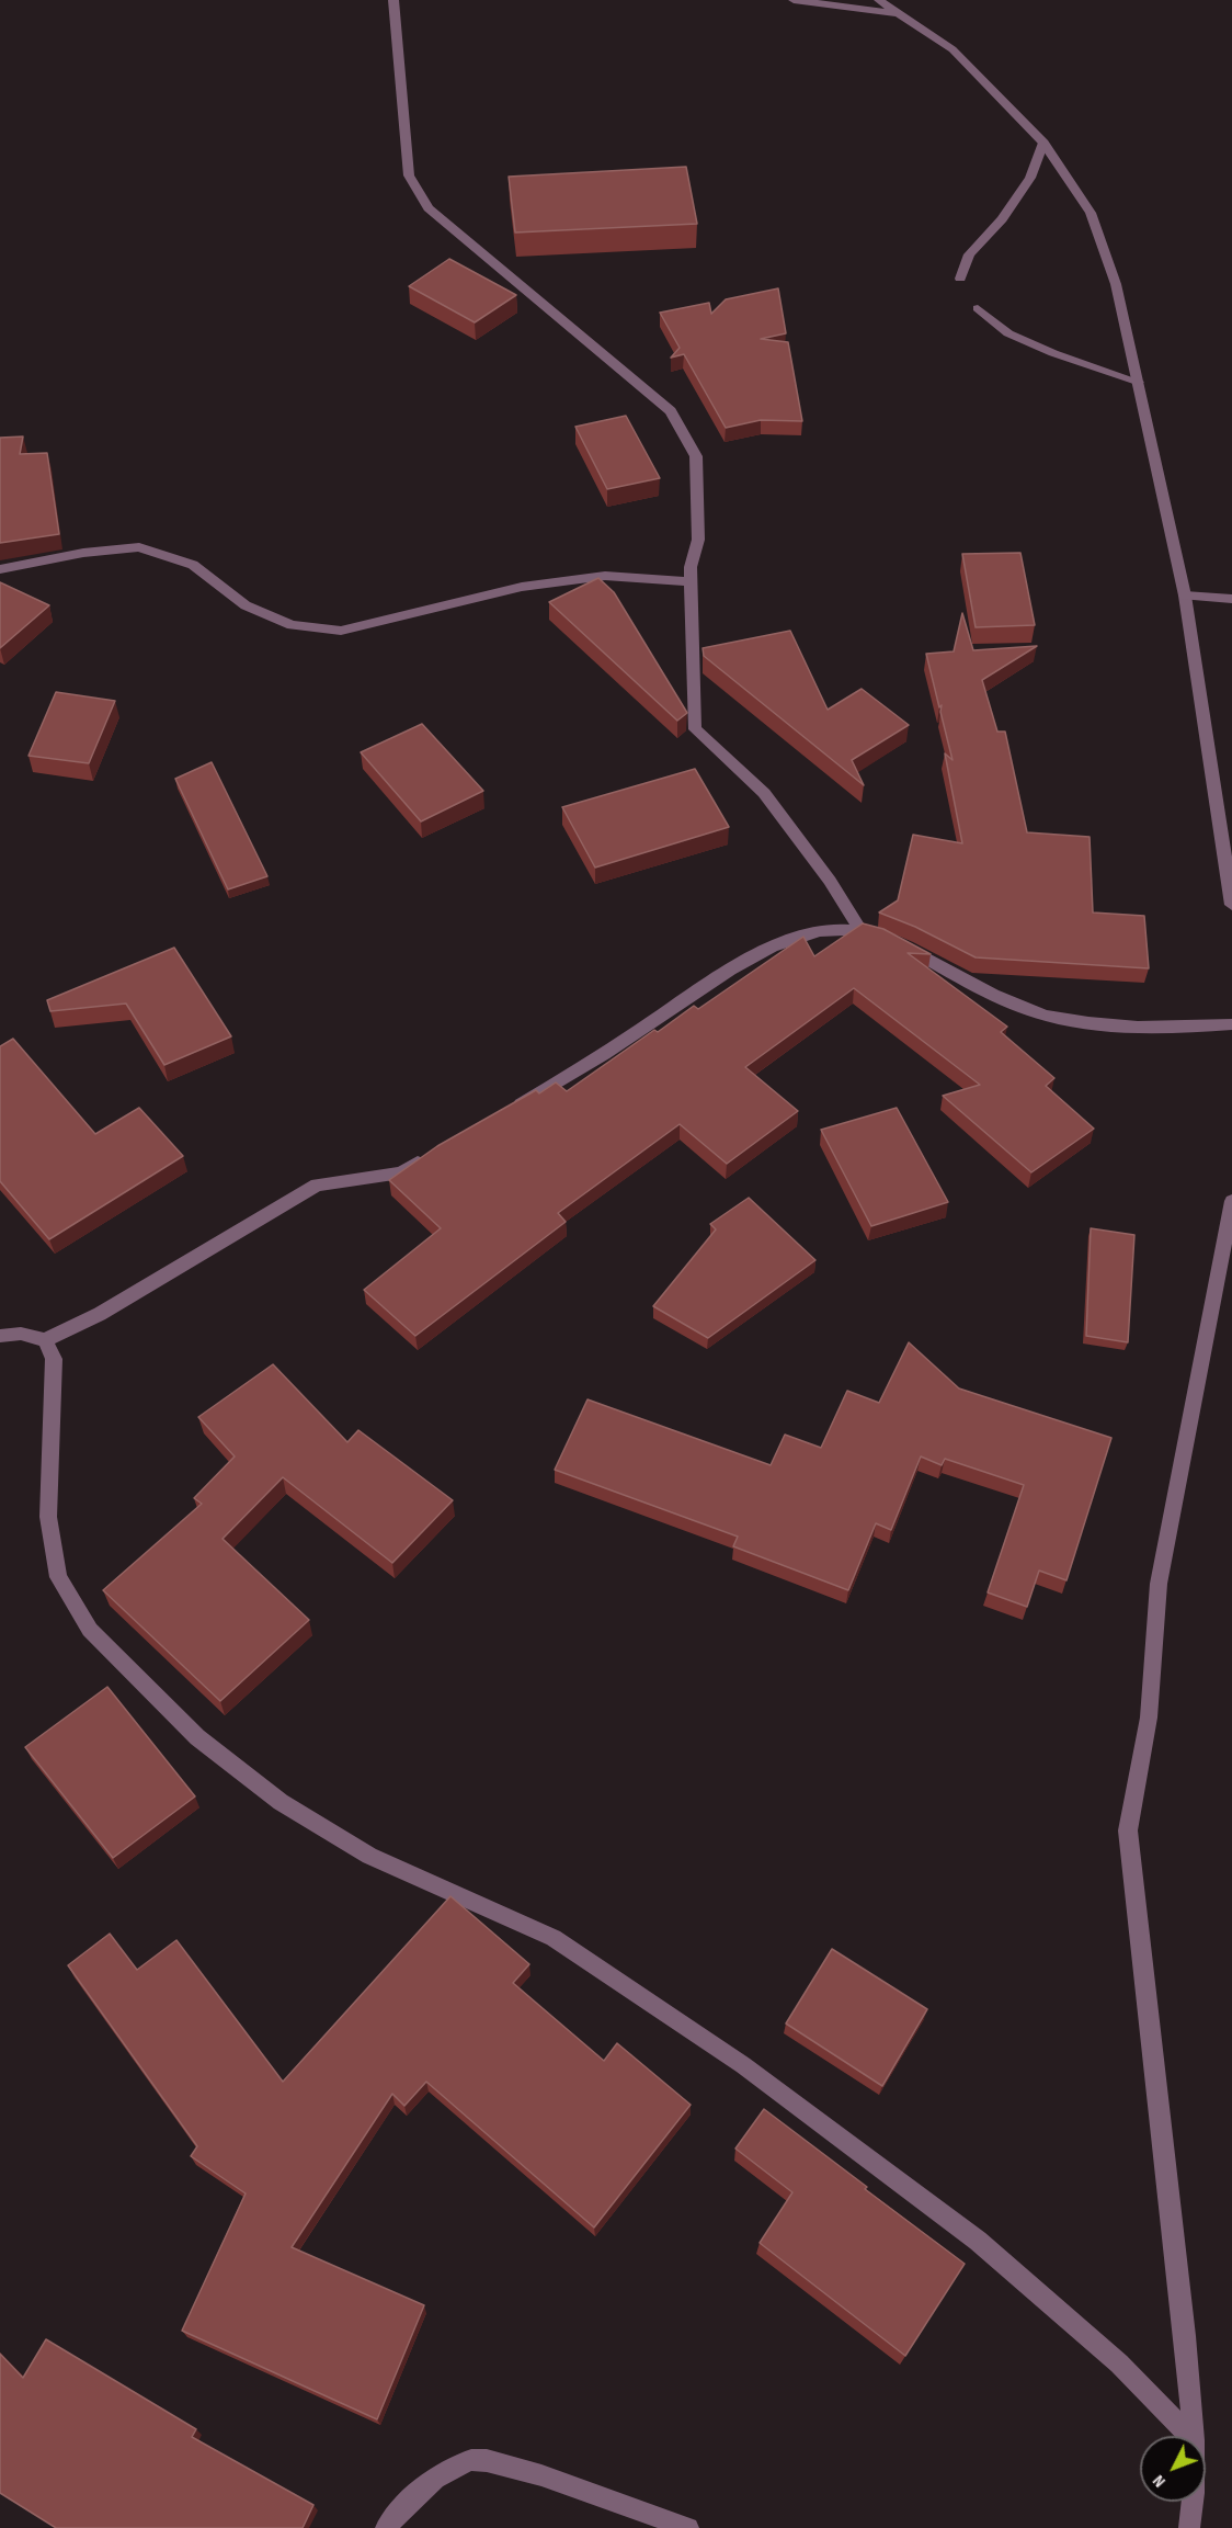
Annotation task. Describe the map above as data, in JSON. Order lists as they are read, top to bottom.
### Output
{
  "north": "bottom left"
}
